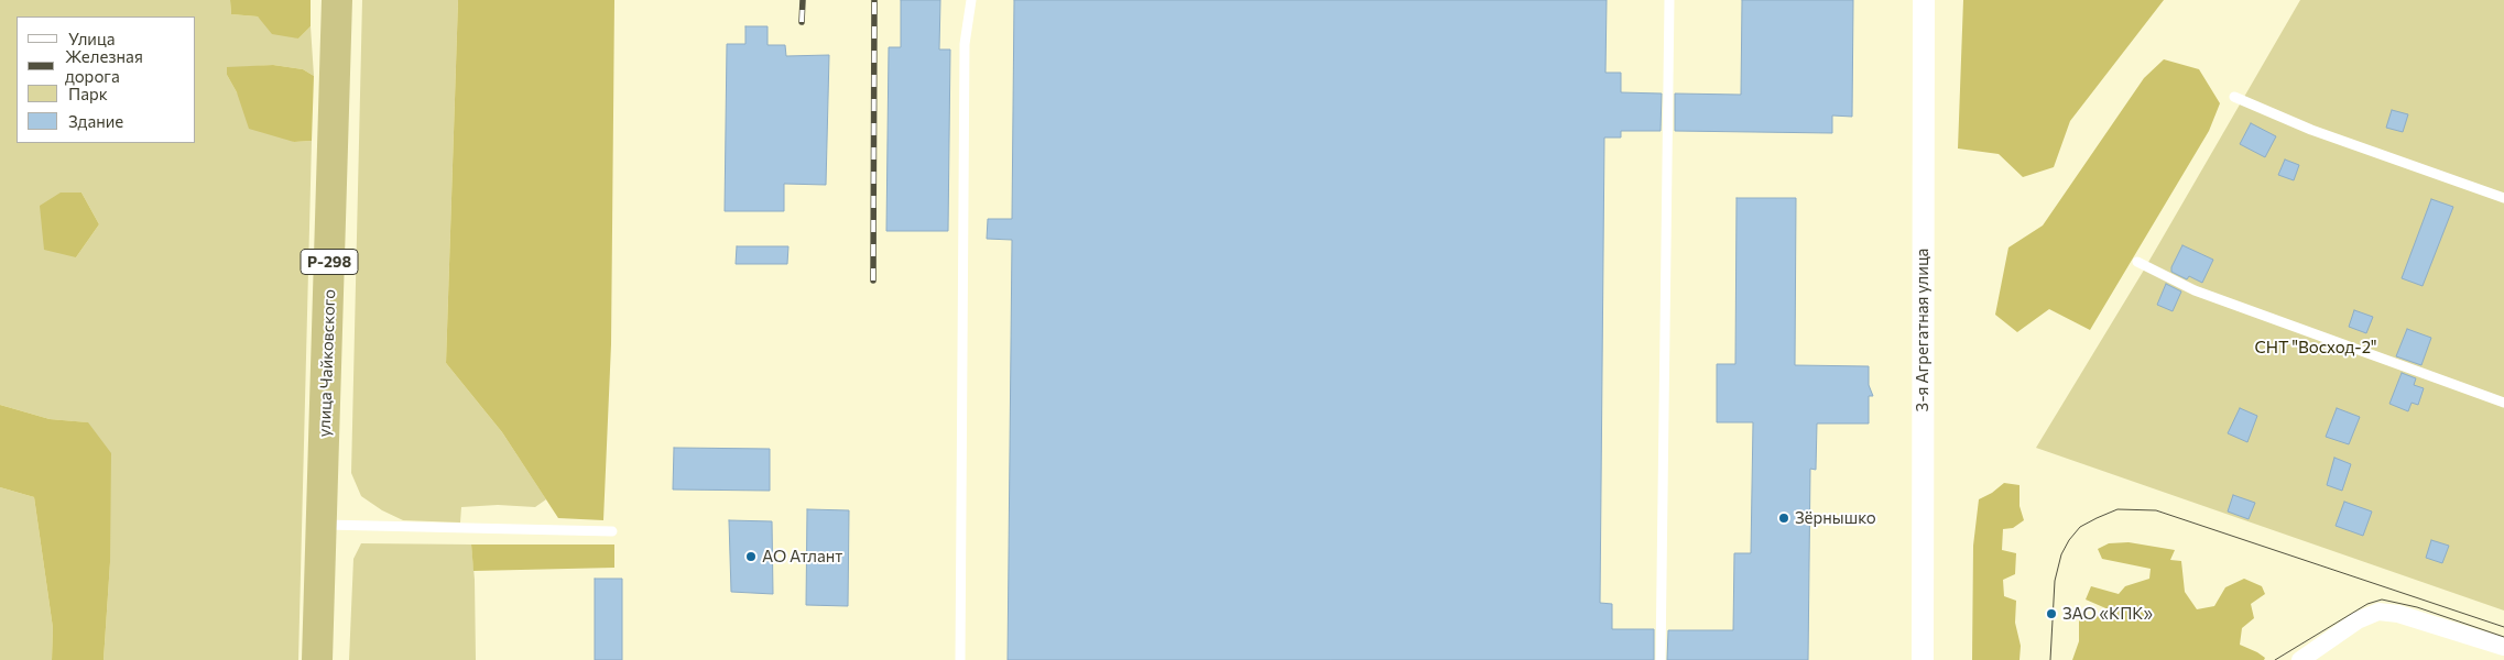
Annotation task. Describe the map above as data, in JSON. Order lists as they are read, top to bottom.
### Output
{
  "streets": {
    "highway": ["Р-298", "улица Чайковского"],
    "street": ["3-я Агрегатная улица"]
  },
  "parks": ["СНТ \"Восход-2\""],
  "places": ["Зёрнышко", "АО Атлант", "ЗАО «КПК»"],
  "legend": [
    "Улица",
    "Железная дорога",
    "Парк",
    "Здание"
  ]
}
